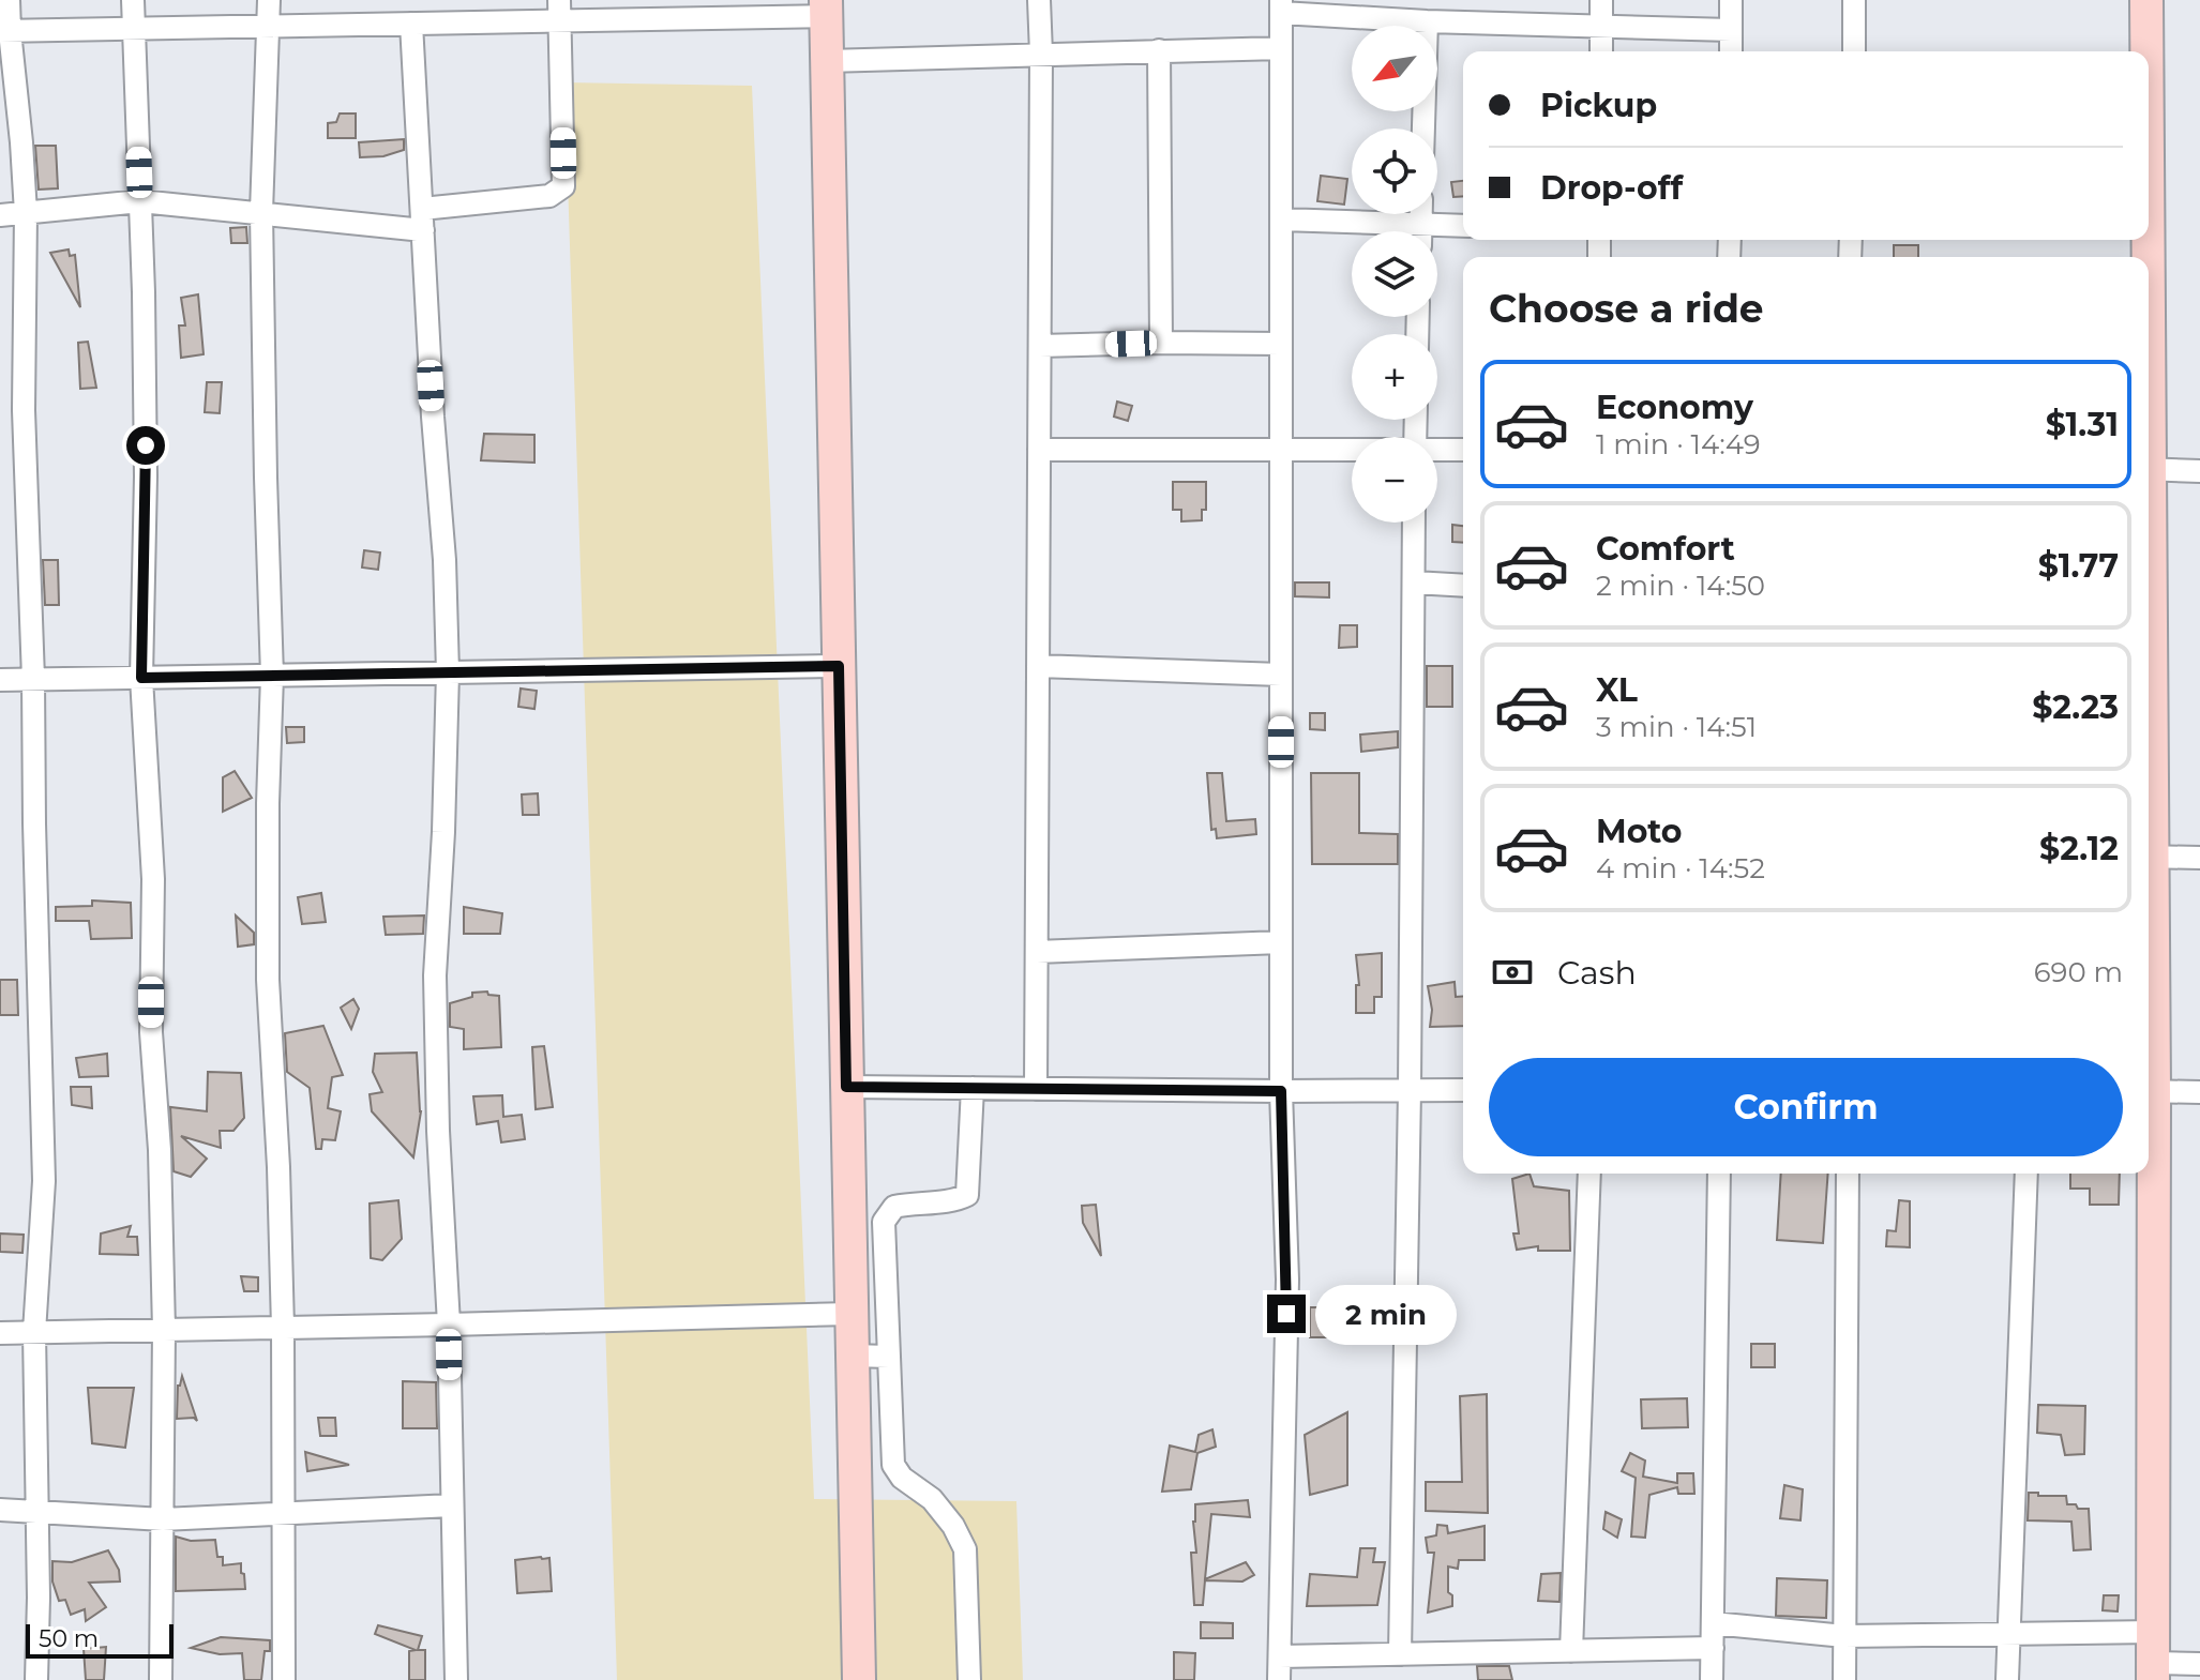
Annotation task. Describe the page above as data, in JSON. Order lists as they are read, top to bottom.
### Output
{
  "scale_bar": "50 m",
  "north": "bottom left",
  "page": {
    "map_buttons": ["+", "−"],
    "banner": ["Pickup", "Drop-off"],
    "heading": "Choose a ride",
    "list": [
      {
        "name": "Economy",
        "note": "1 min · 14:49",
        "value": "$1.31"
      },
      {
        "name": "Comfort",
        "note": "2 min · 14:50",
        "value": "$1.77"
      },
      {
        "name": "XL",
        "note": "3 min · 14:51",
        "value": "$2.23"
      },
      {
        "name": "Moto",
        "note": "4 min · 14:52",
        "value": "$2.12"
      }
    ],
    "pay": ["Cash", "690 m"],
    "buttons": "Confirm",
    "bubble": "2 min",
    "scale": "50 m"
  }
}
